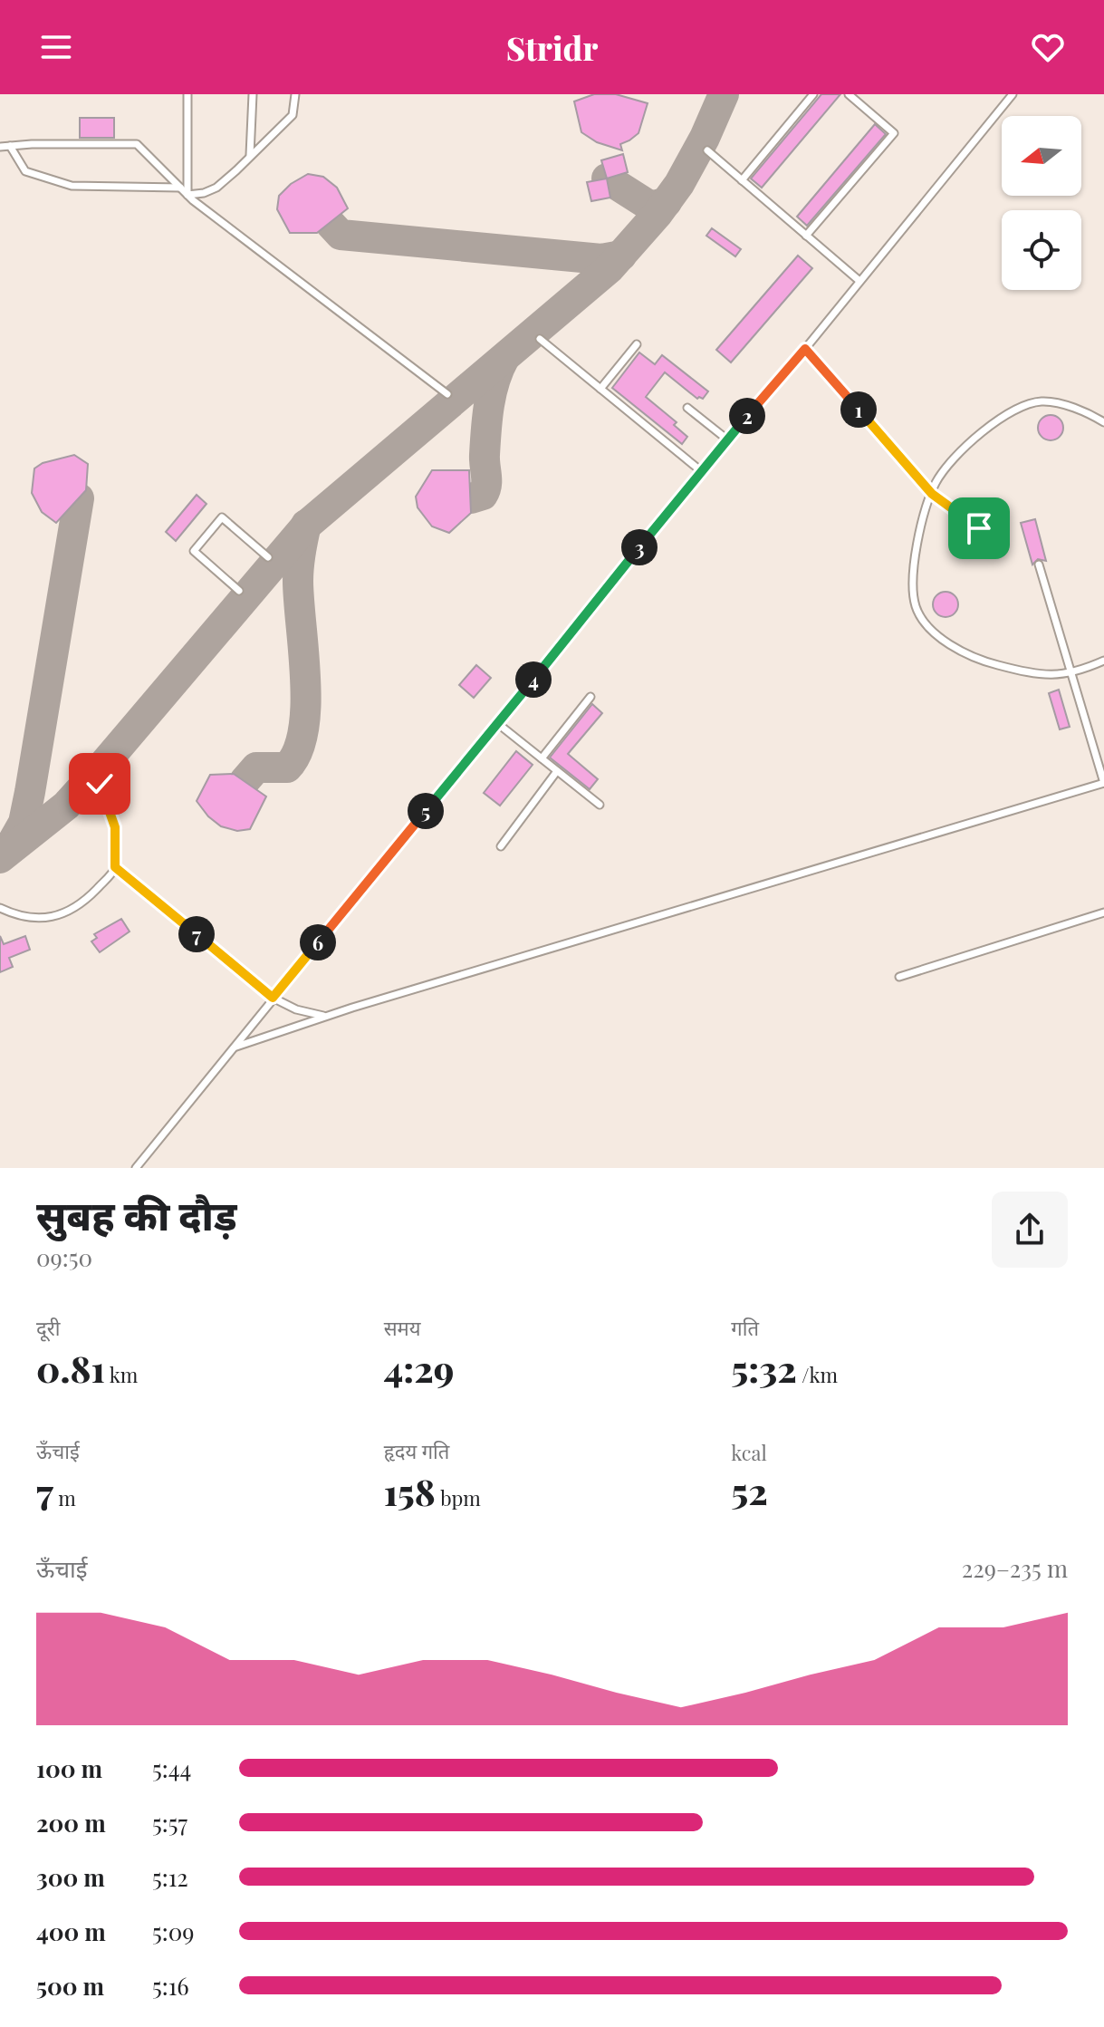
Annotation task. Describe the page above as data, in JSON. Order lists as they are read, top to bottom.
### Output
{
  "north": "left",
  "page": {
    "header": "Stridr",
    "pins": [
      "1",
      "2",
      "3",
      "4",
      "5",
      "7",
      "6"
    ],
    "heading": ["सुबह की दौड़", "09:50"],
    "stats": [
      ["दूरी", "0.81 km"],
      ["समय", "4:29"],
      ["गति", "5:32 /km"],
      ["ऊँचाई", "7 m"],
      ["हृदय गति", "158 bpm"],
      ["kcal", "52"]
    ],
    "chart": ["ऊँचाई", "229–235 m"],
    "list": [
      {
        "name": "100 m",
        "note": "5:44"
      },
      {
        "name": "200 m",
        "note": "5:57"
      },
      {
        "name": "300 m",
        "note": "5:12"
      },
      {
        "name": "400 m",
        "note": "5:09"
      },
      {
        "name": "500 m",
        "note": "5:16"
      }
    ]
  }
}
